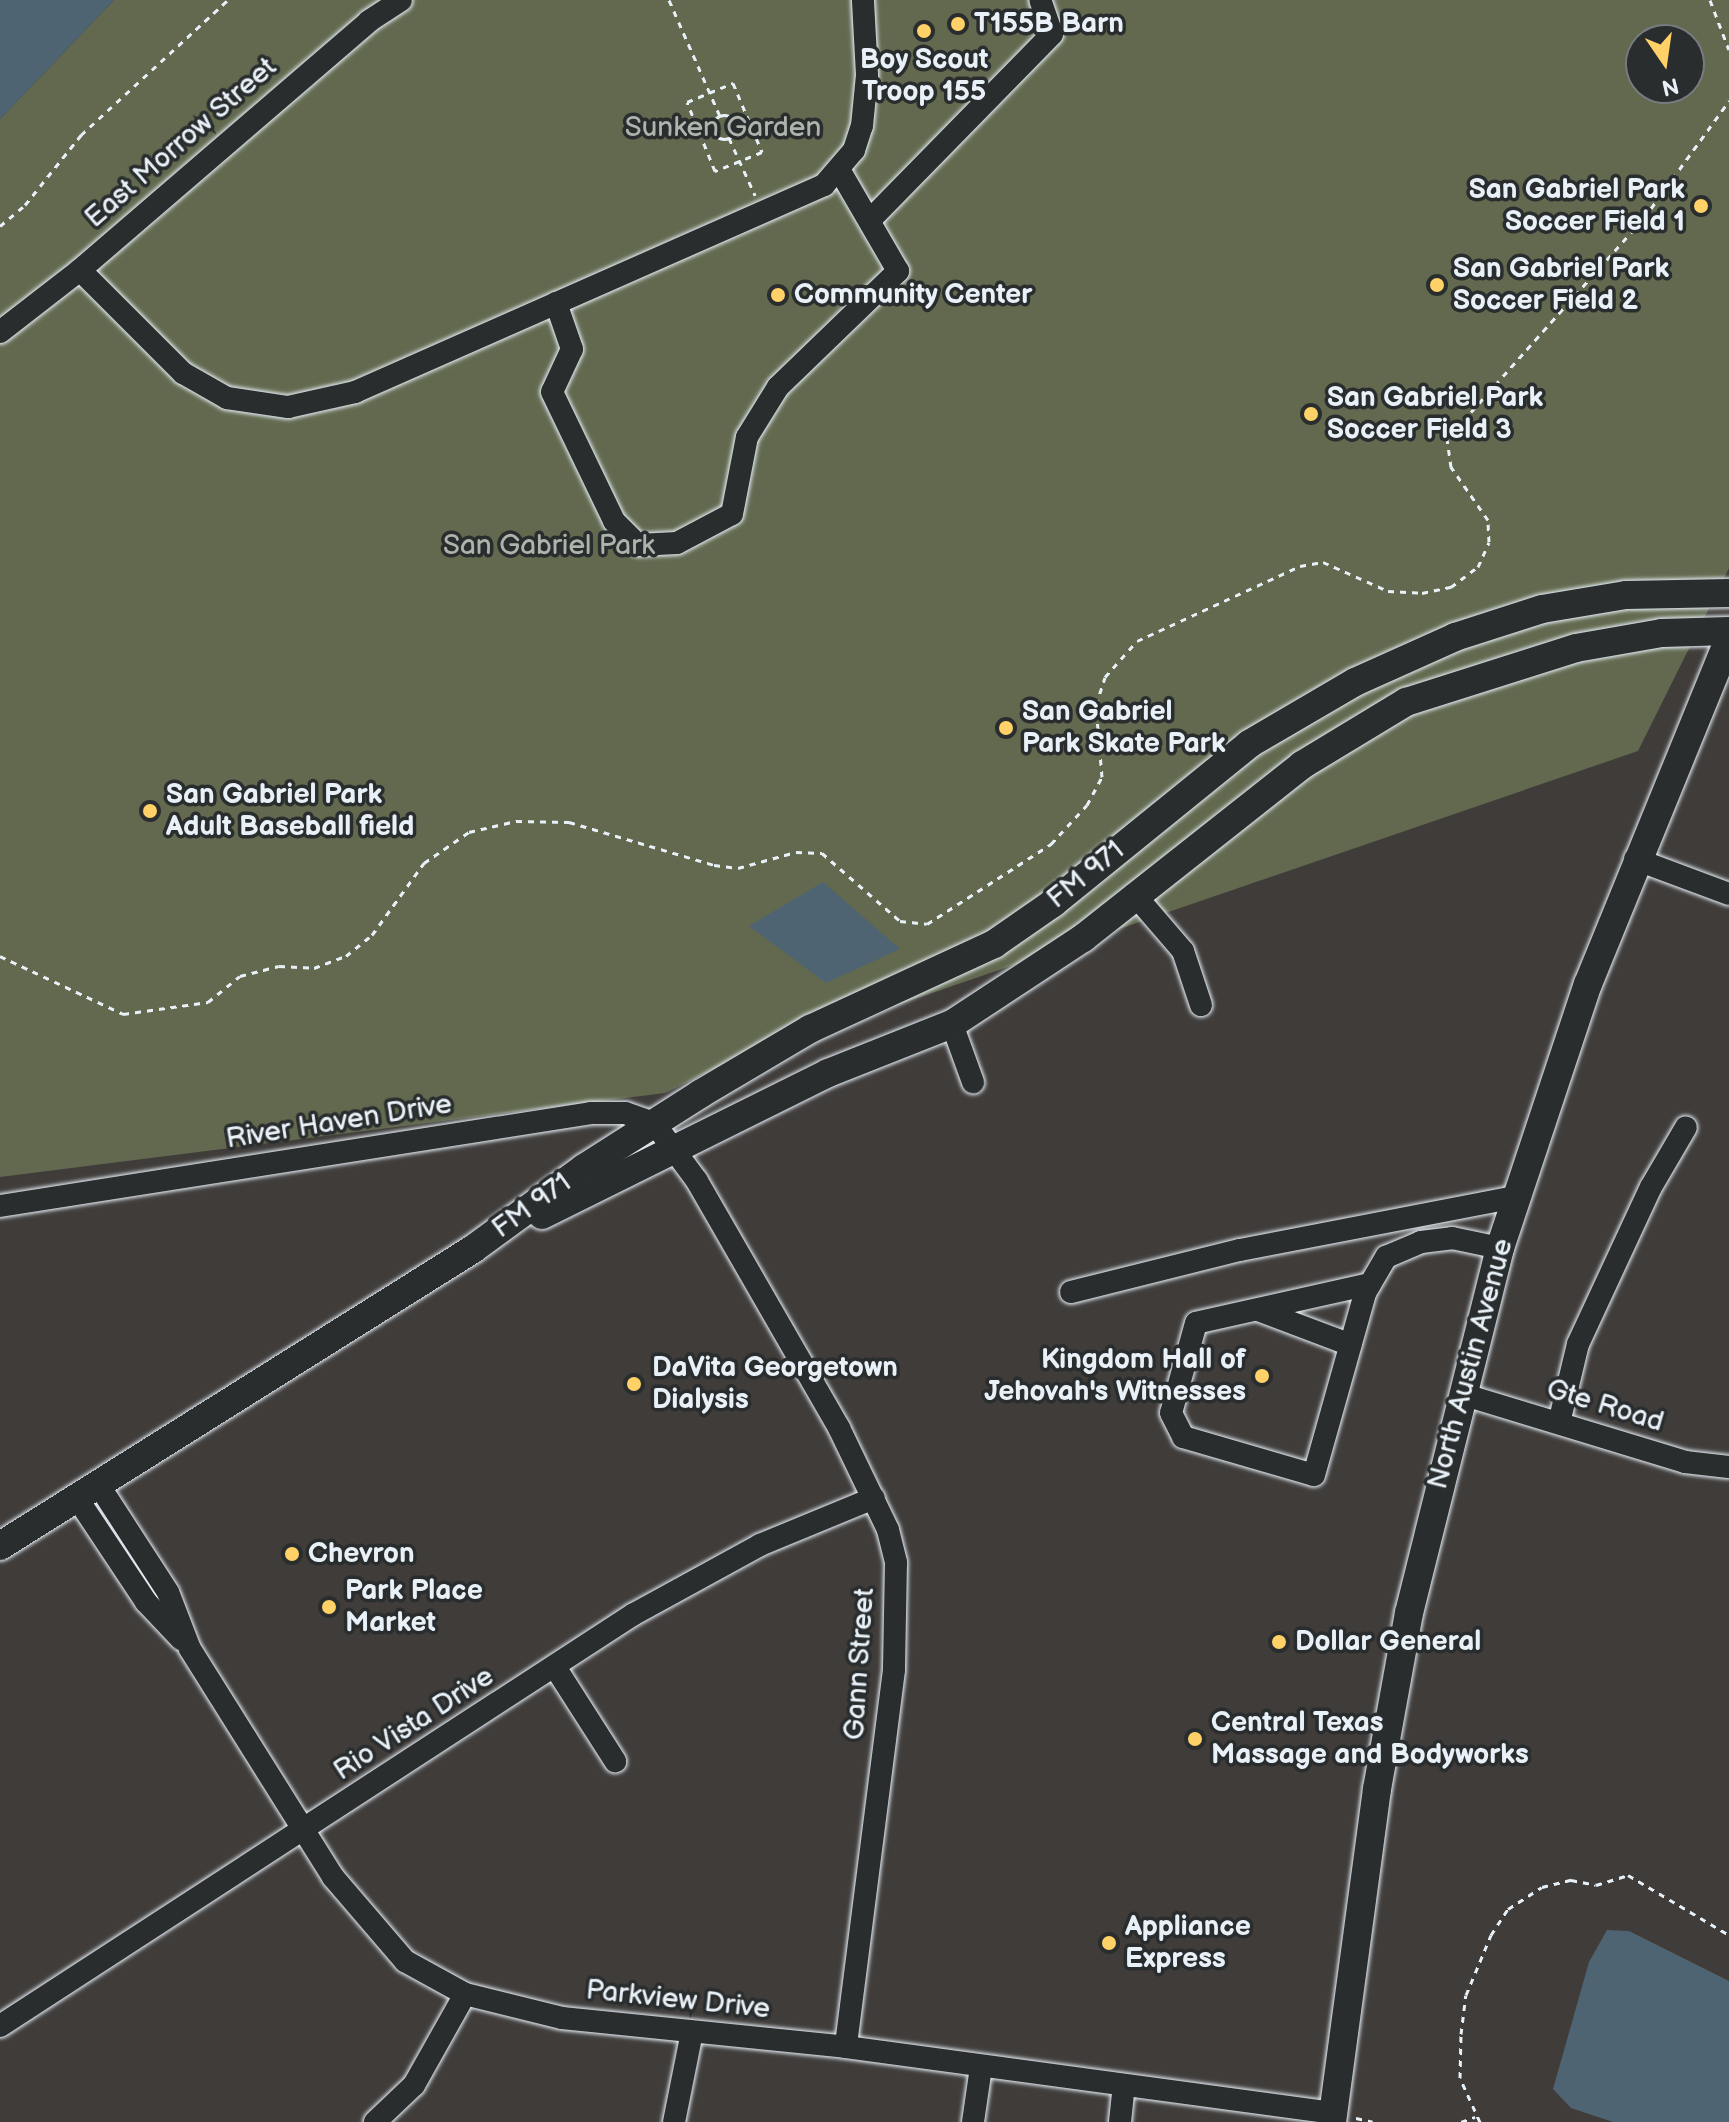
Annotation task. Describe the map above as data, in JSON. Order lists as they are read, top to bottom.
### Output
{
  "streets": {
    "main road": ["FM 971", "North Austin Avenue"],
    "street": [
      "East Morrow Street",
      "River Haven Drive",
      "Gte Road",
      "Gann Street",
      "Rio Vista Drive",
      "Parkview Drive"
    ]
  },
  "crossings": [
    ["FM 971", "River Haven Drive"],
    ["FM 971", "Gann Street"],
    ["FM 971", "Parkview Drive"],
    ["North Austin Avenue", "Gte Road"],
    ["North Austin Avenue", "Parkview Drive"],
    ["Gann Street", "Rio Vista Drive"],
    ["Gann Street", "Parkview Drive"],
    ["Rio Vista Drive", "Parkview Drive"]
  ],
  "parks": ["Sunken Garden", "San Gabriel Park"],
  "places": [
    "T155B Barn",
    "Boy Scout Troop 155",
    "San Gabriel Park Soccer Field 1",
    "San Gabriel Park Soccer Field 2",
    "Community Center",
    "San Gabriel Park Soccer Field 3",
    "San Gabriel Park Skate Park",
    "San Gabriel Park Adult Baseball field",
    "Kingdom Hall of Jehovah's Witnesses",
    "DaVita Georgetown Dialysis",
    "Chevron",
    "Park Place Market",
    "Dollar General",
    "Central Texas Massage and Bodyworks",
    "Appliance Express"
  ],
  "north": "bottom"
}
